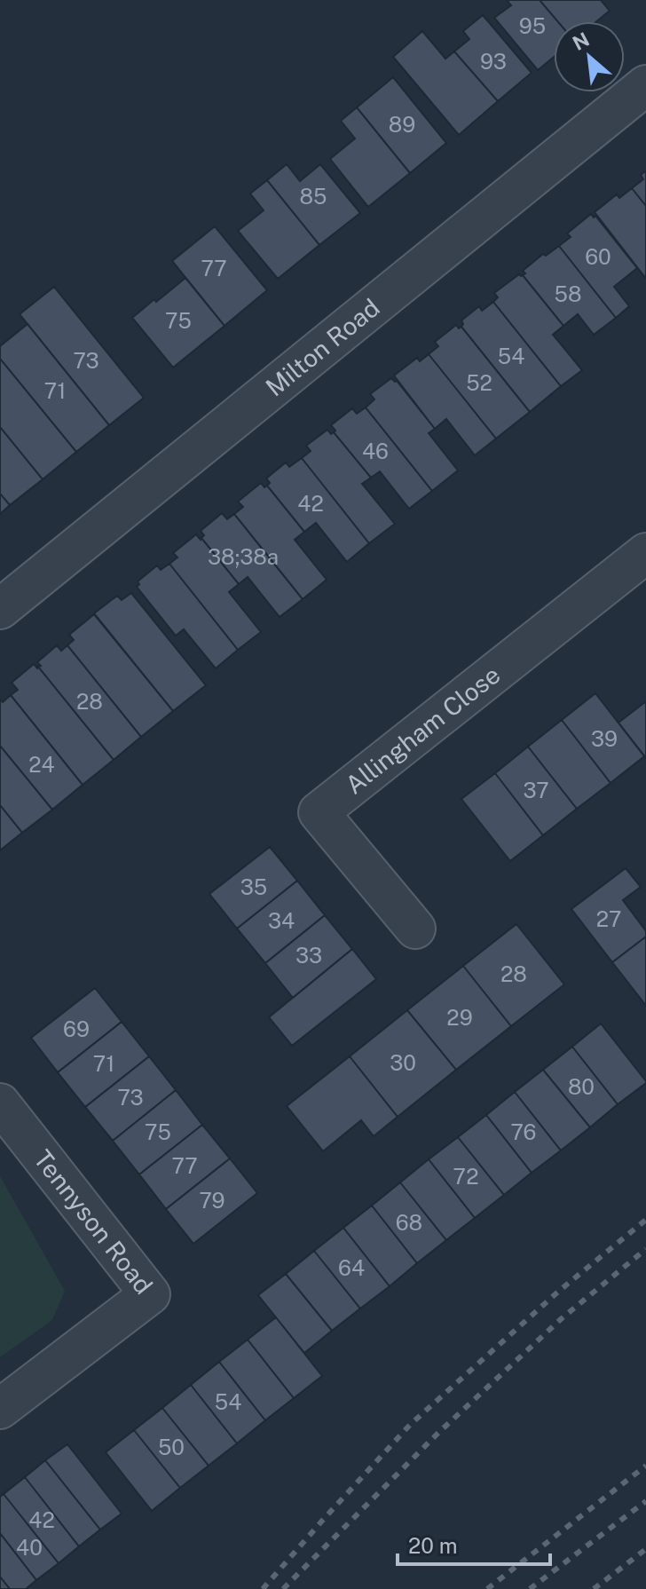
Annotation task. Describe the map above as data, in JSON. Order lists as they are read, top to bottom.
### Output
{
  "streets": {
    "street": ["Milton Road", "Allingham Close", "Tennyson Road"]
  },
  "house_numbers": [
    "95",
    "93",
    "89",
    "85",
    "60",
    "77",
    "58",
    "75",
    "54",
    "73",
    "52",
    "71",
    "46",
    "42",
    "38;38a",
    "28",
    "39",
    "24",
    "37",
    "35",
    "27",
    "34",
    "33",
    "28",
    "29",
    "69",
    "30",
    "71",
    "80",
    "73",
    "75",
    "76",
    "77",
    "72",
    "79",
    "68",
    "64",
    "54",
    "50",
    "42",
    "40"
  ],
  "scale_bar": "20 m",
  "north": "top left"
}
